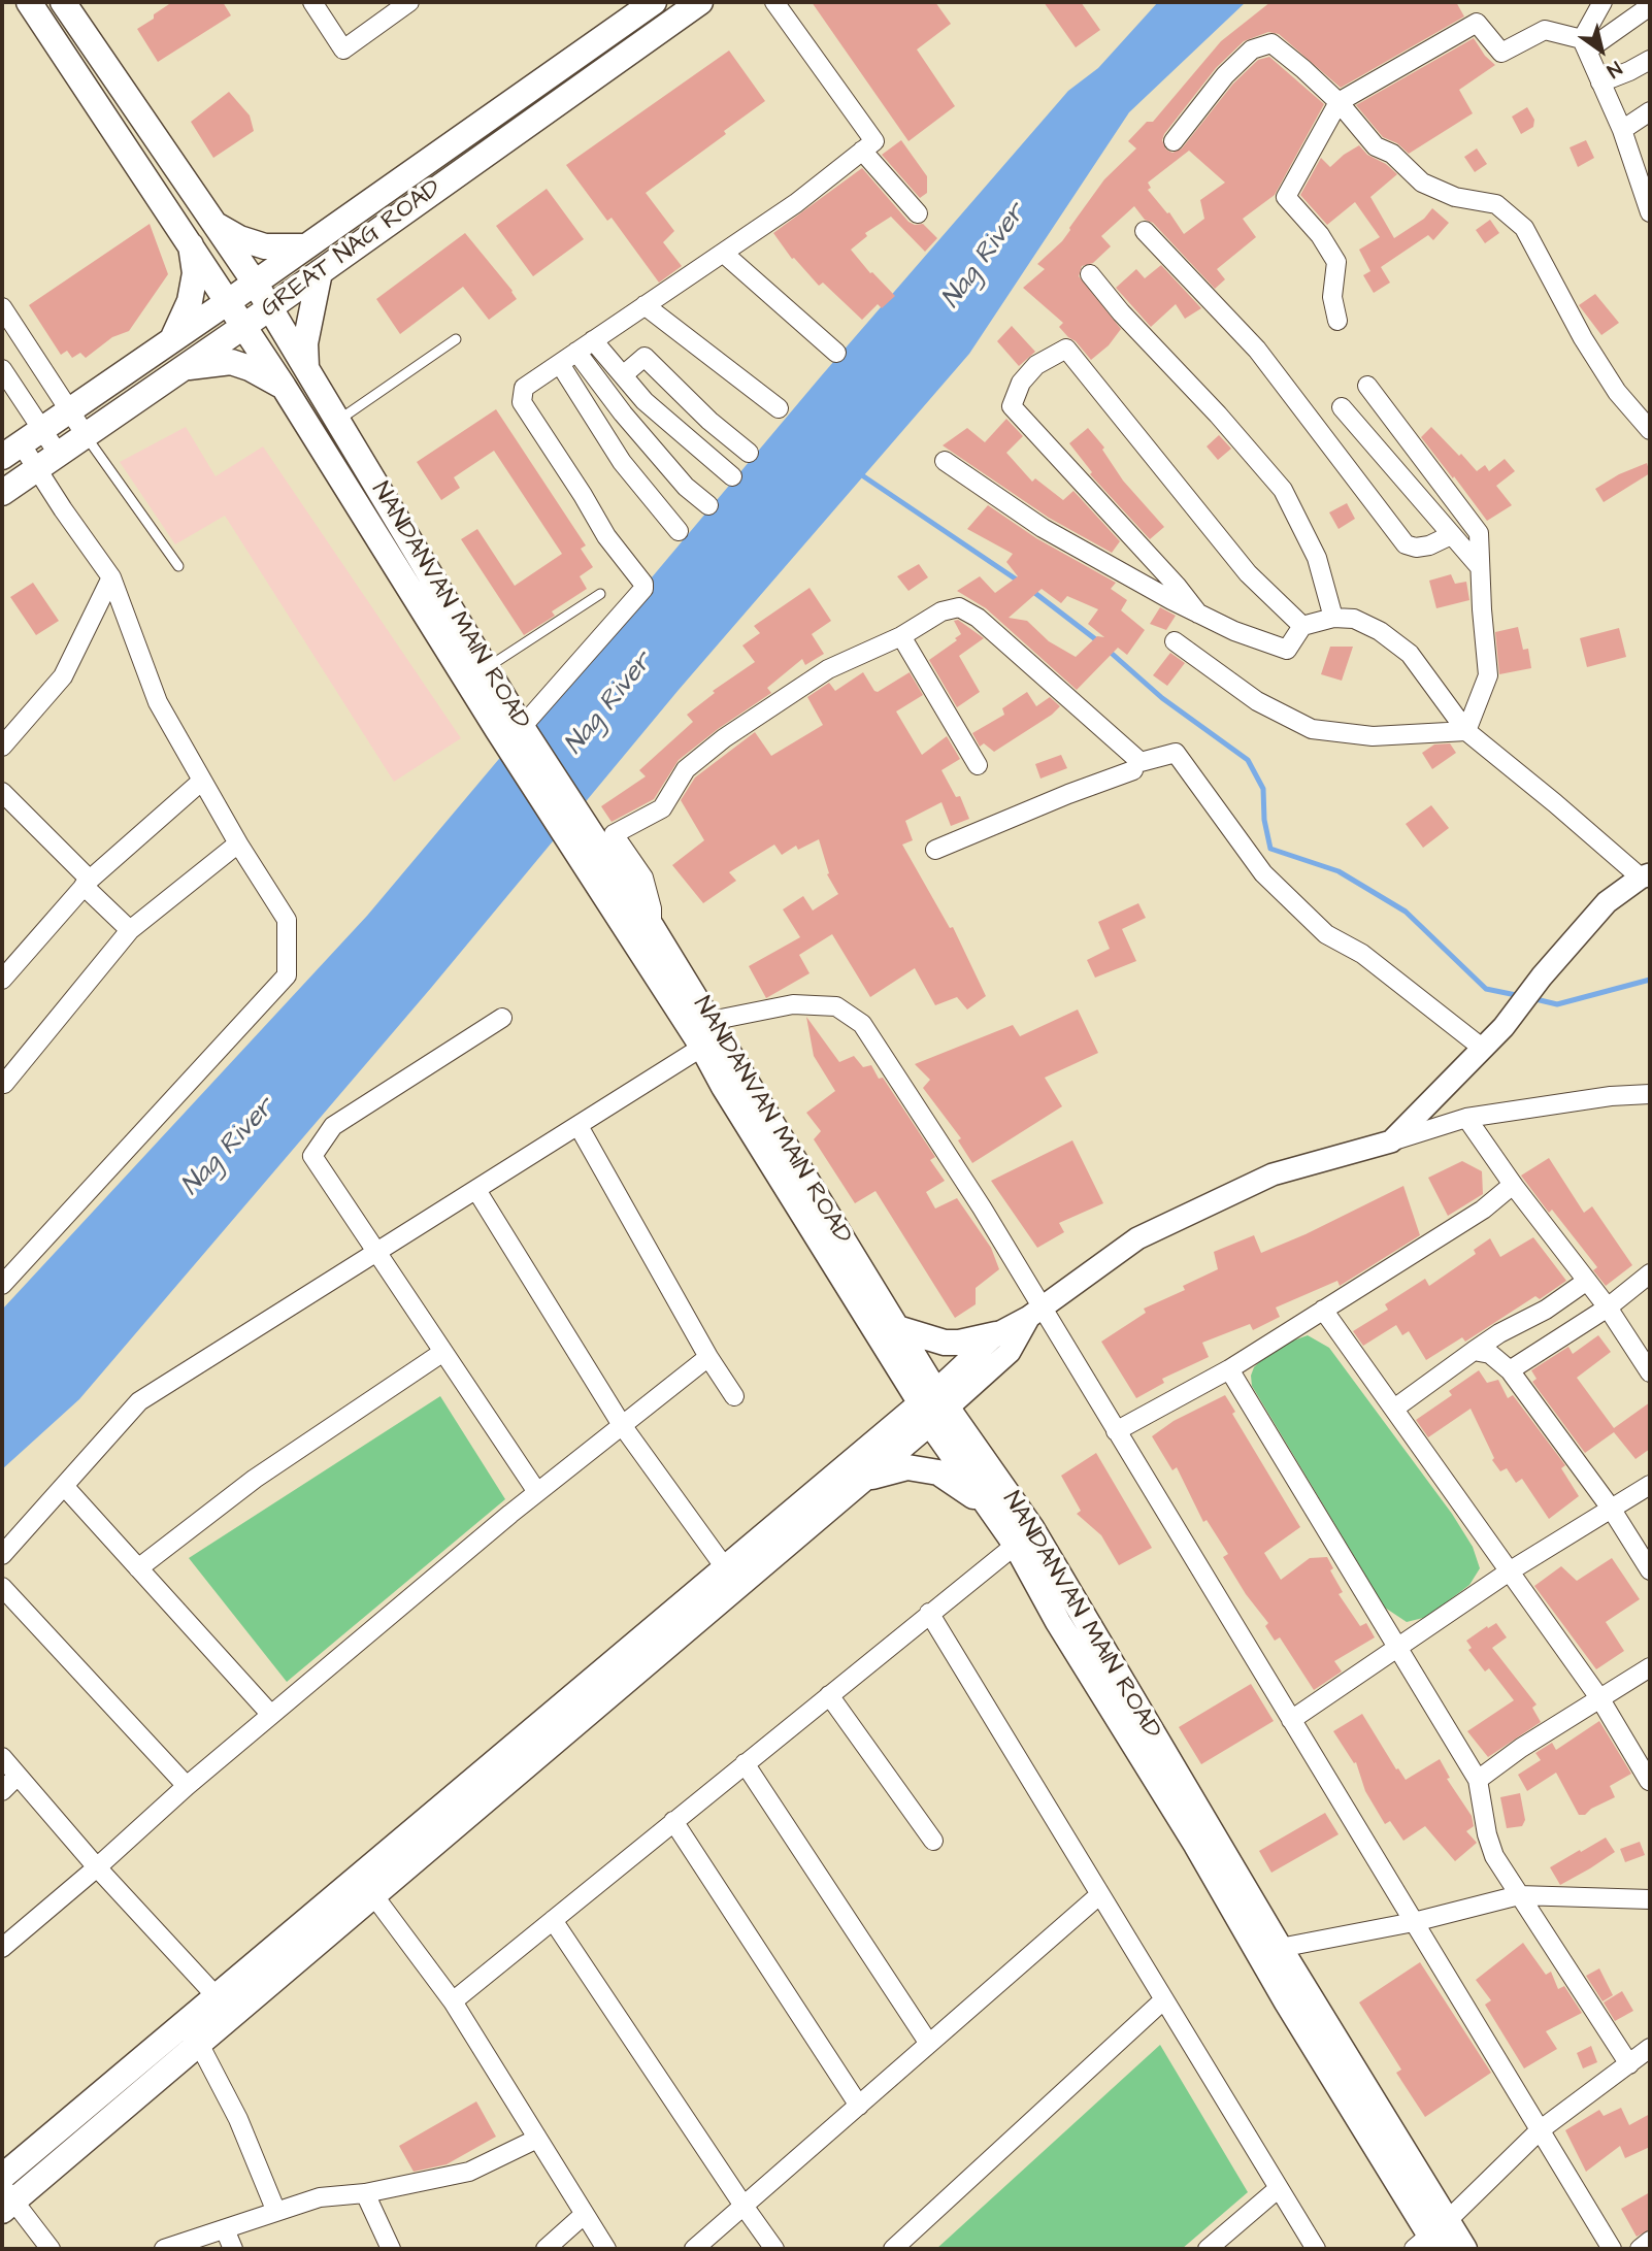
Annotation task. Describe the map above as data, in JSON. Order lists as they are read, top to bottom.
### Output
{
  "streets": {
    "main road": ["GREAT NAG ROAD", "NANDANVAN MAIN ROAD"]
  },
  "crossings": [
    ["GREAT NAG ROAD", "NANDANVAN MAIN ROAD"]
  ],
  "water": ["Nag River"],
  "north": "bottom right"
}
